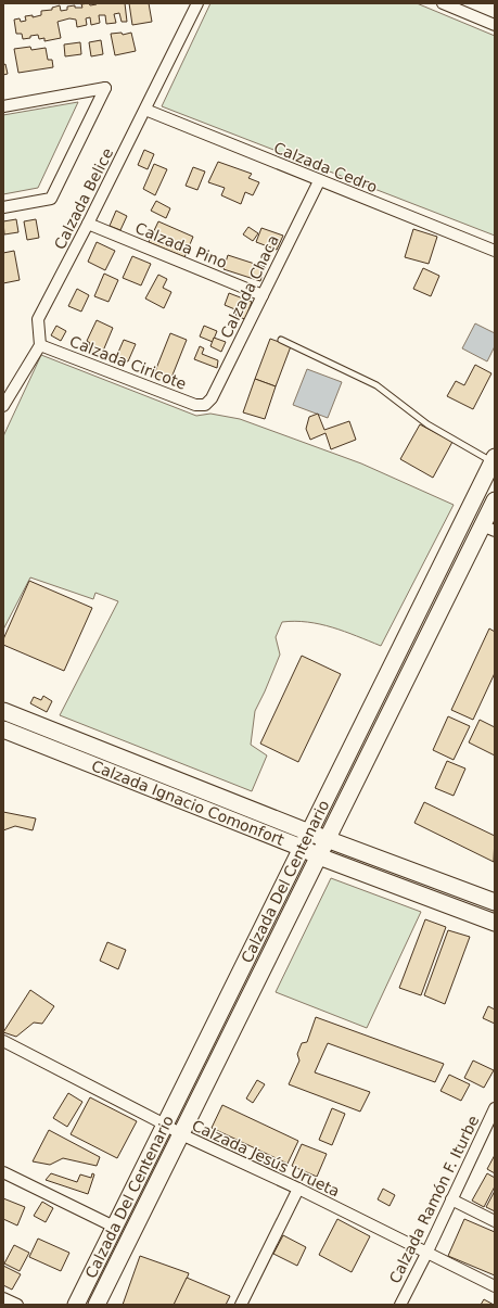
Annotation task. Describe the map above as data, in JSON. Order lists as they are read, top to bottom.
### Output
{
  "streets": {
    "main road": ["Calzada Ignacio Comonfort", "Calzada Del Centenario"],
    "street": [
      "Calzada Cedro",
      "Calzada Belice",
      "Calzada Pino",
      "Calzada Chaca",
      "Calzada Ciricote",
      "Calzada Jesús Urueta",
      "Calzada Ramón F. Iturbe"
    ]
  },
  "crossings": [
    ["Calzada Cedro", "Calzada Belice"],
    ["Calzada Cedro", "Calzada Chaca"],
    ["Calzada Belice", "Calzada Pino"],
    ["Calzada Belice", "Calzada Ciricote"],
    ["Calzada Pino", "Calzada Chaca"],
    ["Calzada Chaca", "Calzada Ciricote"],
    ["Calzada Ignacio Comonfort", "Calzada Del Centenario"],
    ["Calzada Del Centenario", "Calzada Jesús Urueta"],
    ["Calzada Jesús Urueta", "Calzada Ramón F. Iturbe"]
  ]
}
